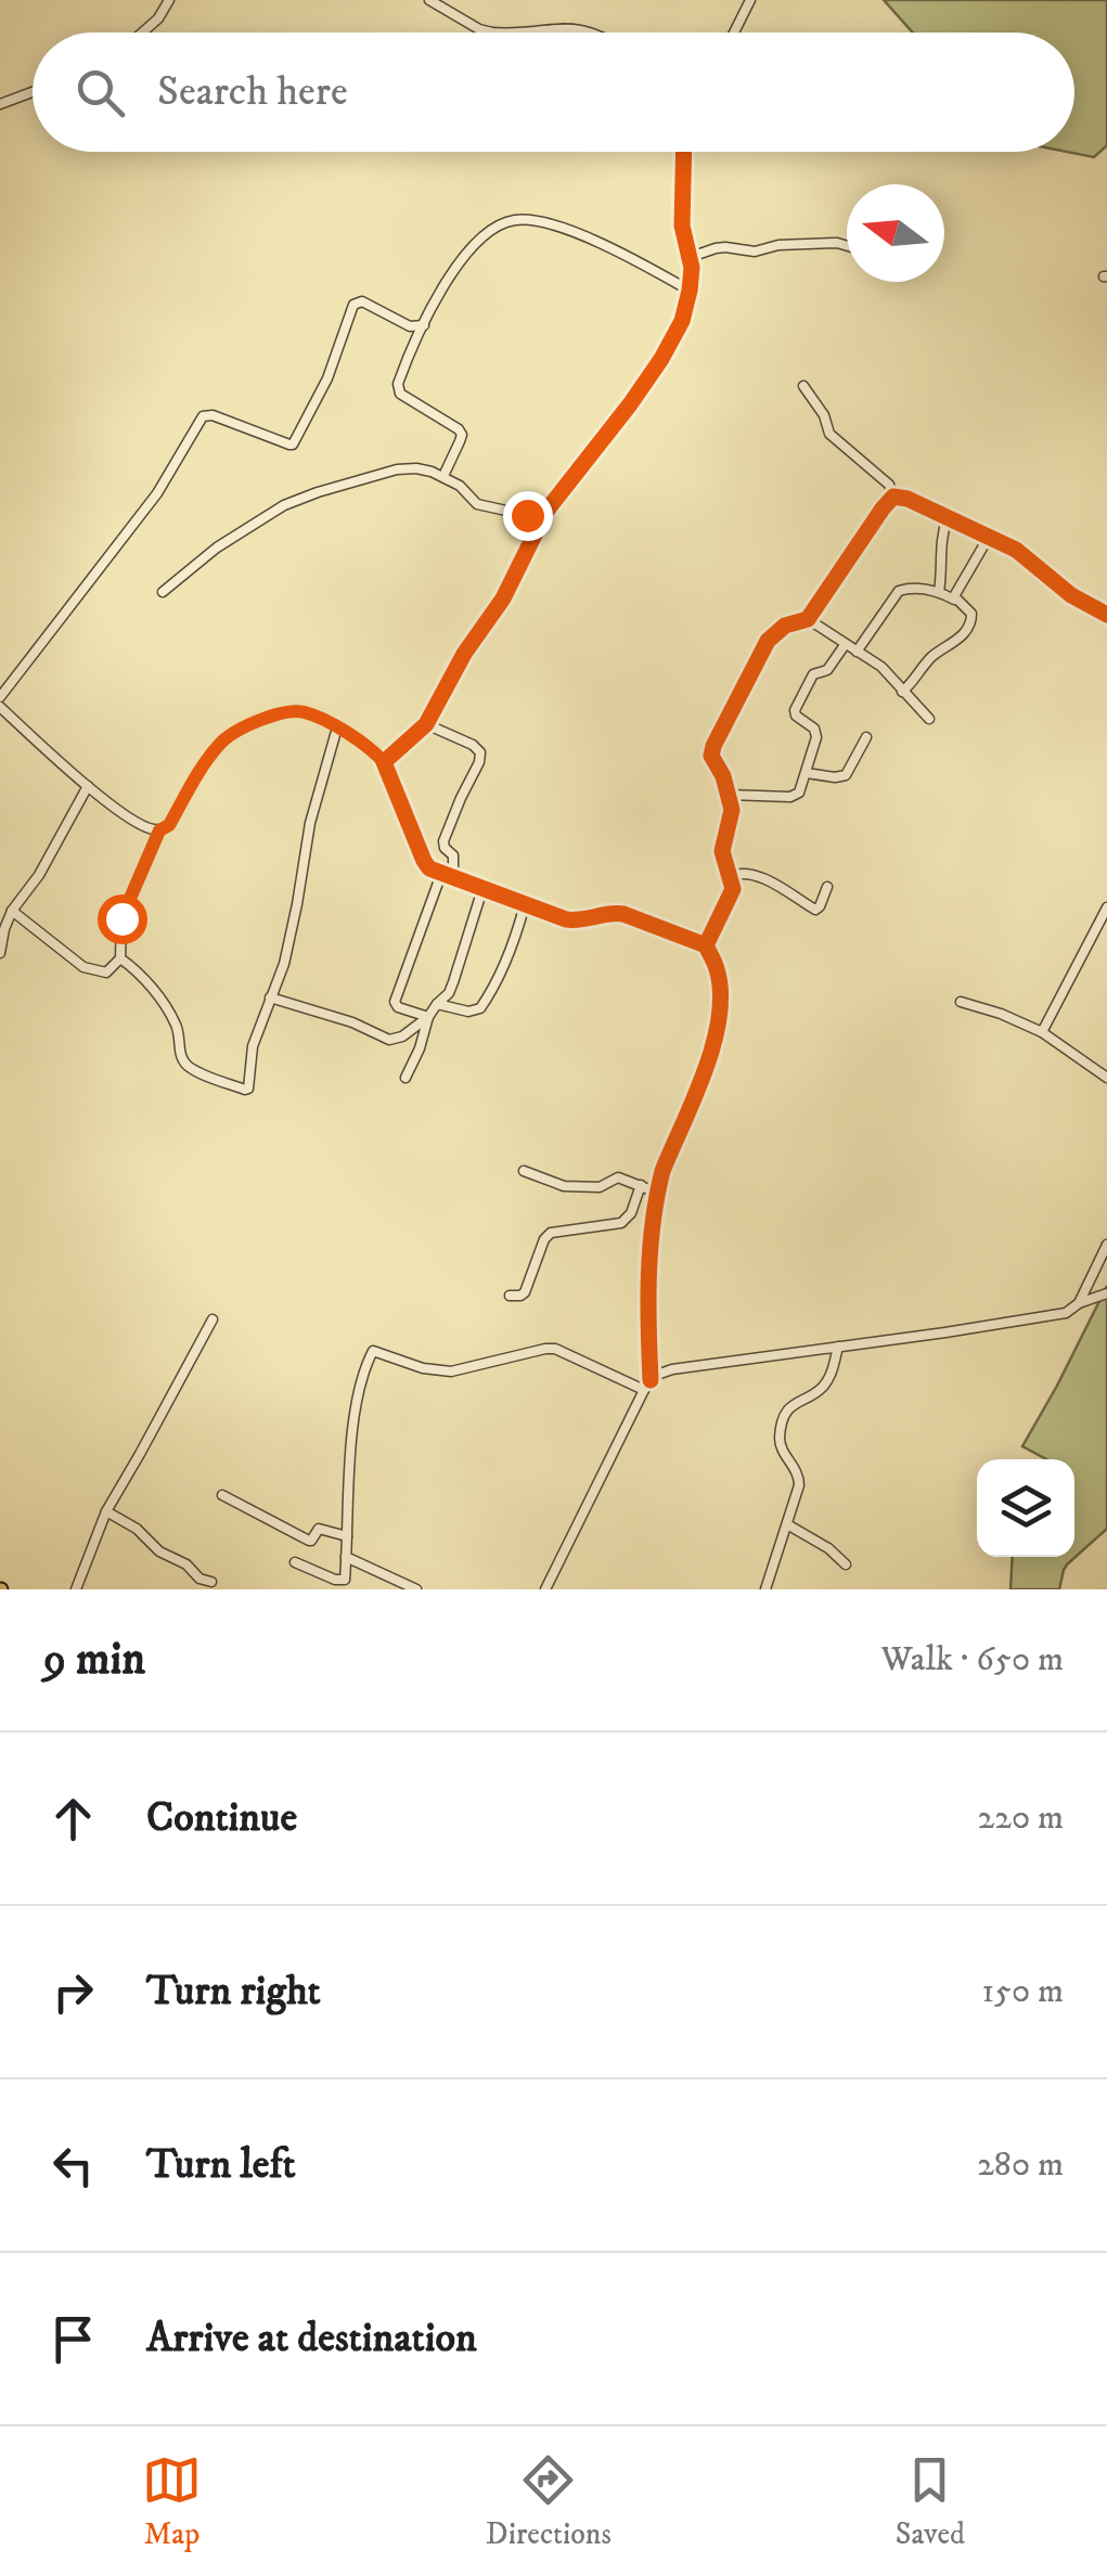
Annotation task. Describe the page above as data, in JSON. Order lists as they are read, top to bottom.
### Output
{
  "north": "left",
  "page": {
    "search": "Search here",
    "heading": ["9 min", "Walk · 650 m"],
    "list": [
      ["Continue", "220 m"],
      ["Turn right", "150 m"],
      ["Turn left", "280 m"],
      "Arrive at destination"
    ],
    "nav": ["Map", "Directions", "Saved"]
  }
}
